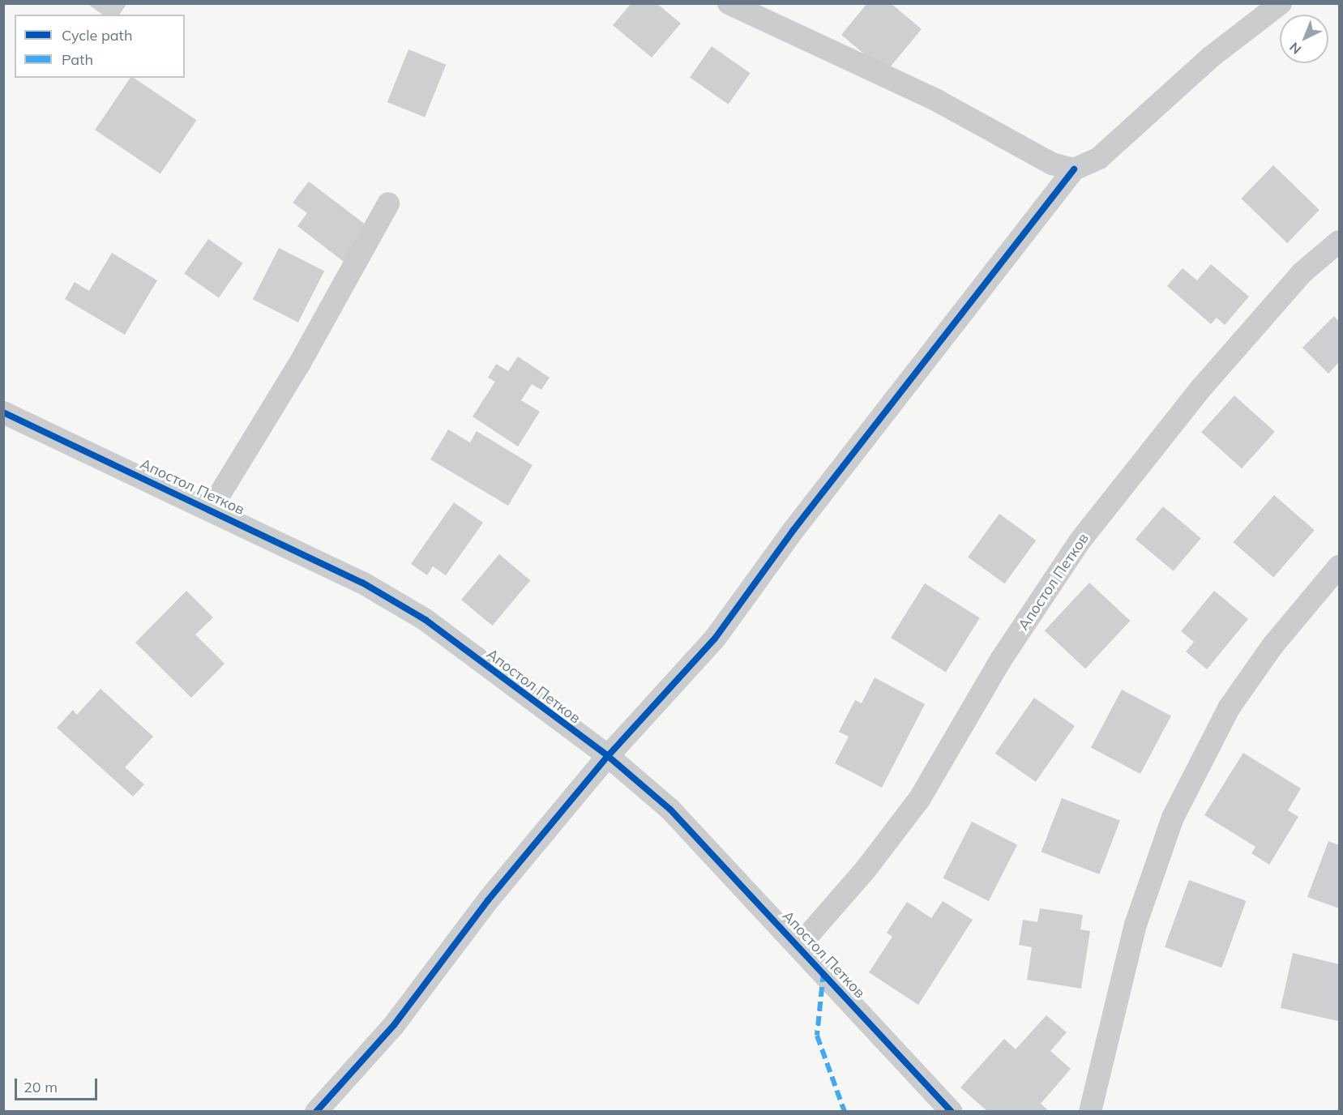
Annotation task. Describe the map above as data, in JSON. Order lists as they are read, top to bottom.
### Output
{
  "streets": {
    "street": ["Апостол Петков"]
  },
  "legend": ["Cycle path", "Path"],
  "scale_bar": "20 m",
  "north": "bottom left"
}
